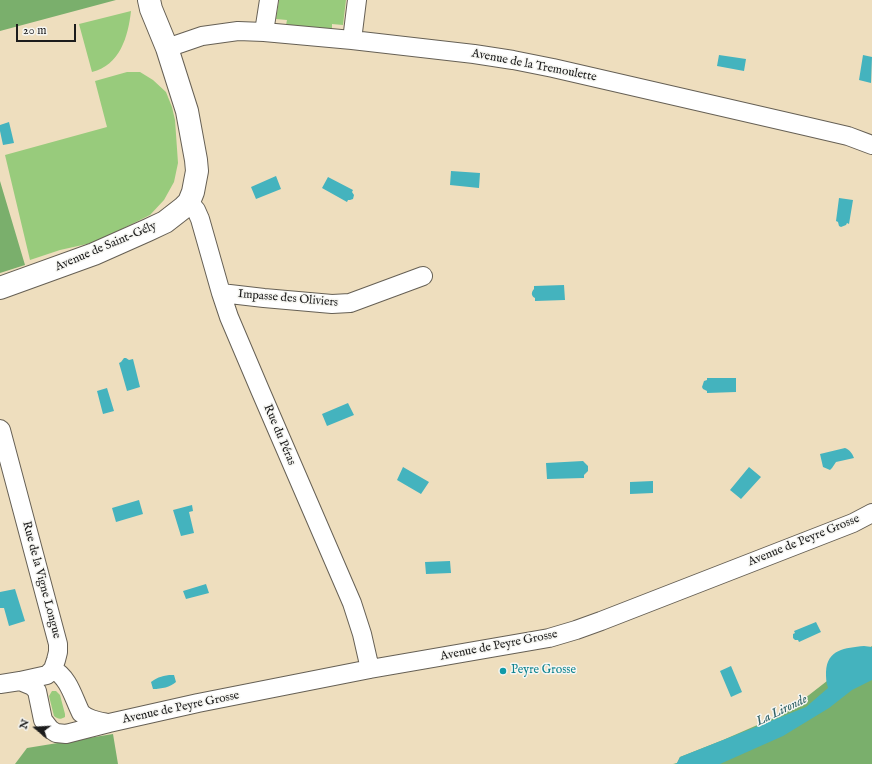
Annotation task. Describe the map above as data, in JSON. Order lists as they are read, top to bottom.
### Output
{
  "streets": {
    "street": [
      "Avenue de la Tremoulette",
      "Avenue de Saint-Gély",
      "Impasse des Oliviers",
      "Rue du Péras",
      "Avenue de Peyre Grosse",
      "Rue de la Vigne Longue"
    ]
  },
  "crossings": [
    ["Avenue de Saint-Gély", "Rue du Péras"],
    ["Impasse des Oliviers", "Rue du Péras"],
    ["Rue du Péras", "Avenue de Peyre Grosse"]
  ],
  "water": ["La Lironde"],
  "places": ["Peyre Grosse"],
  "scale_bar": "20 m",
  "north": "left"
}
